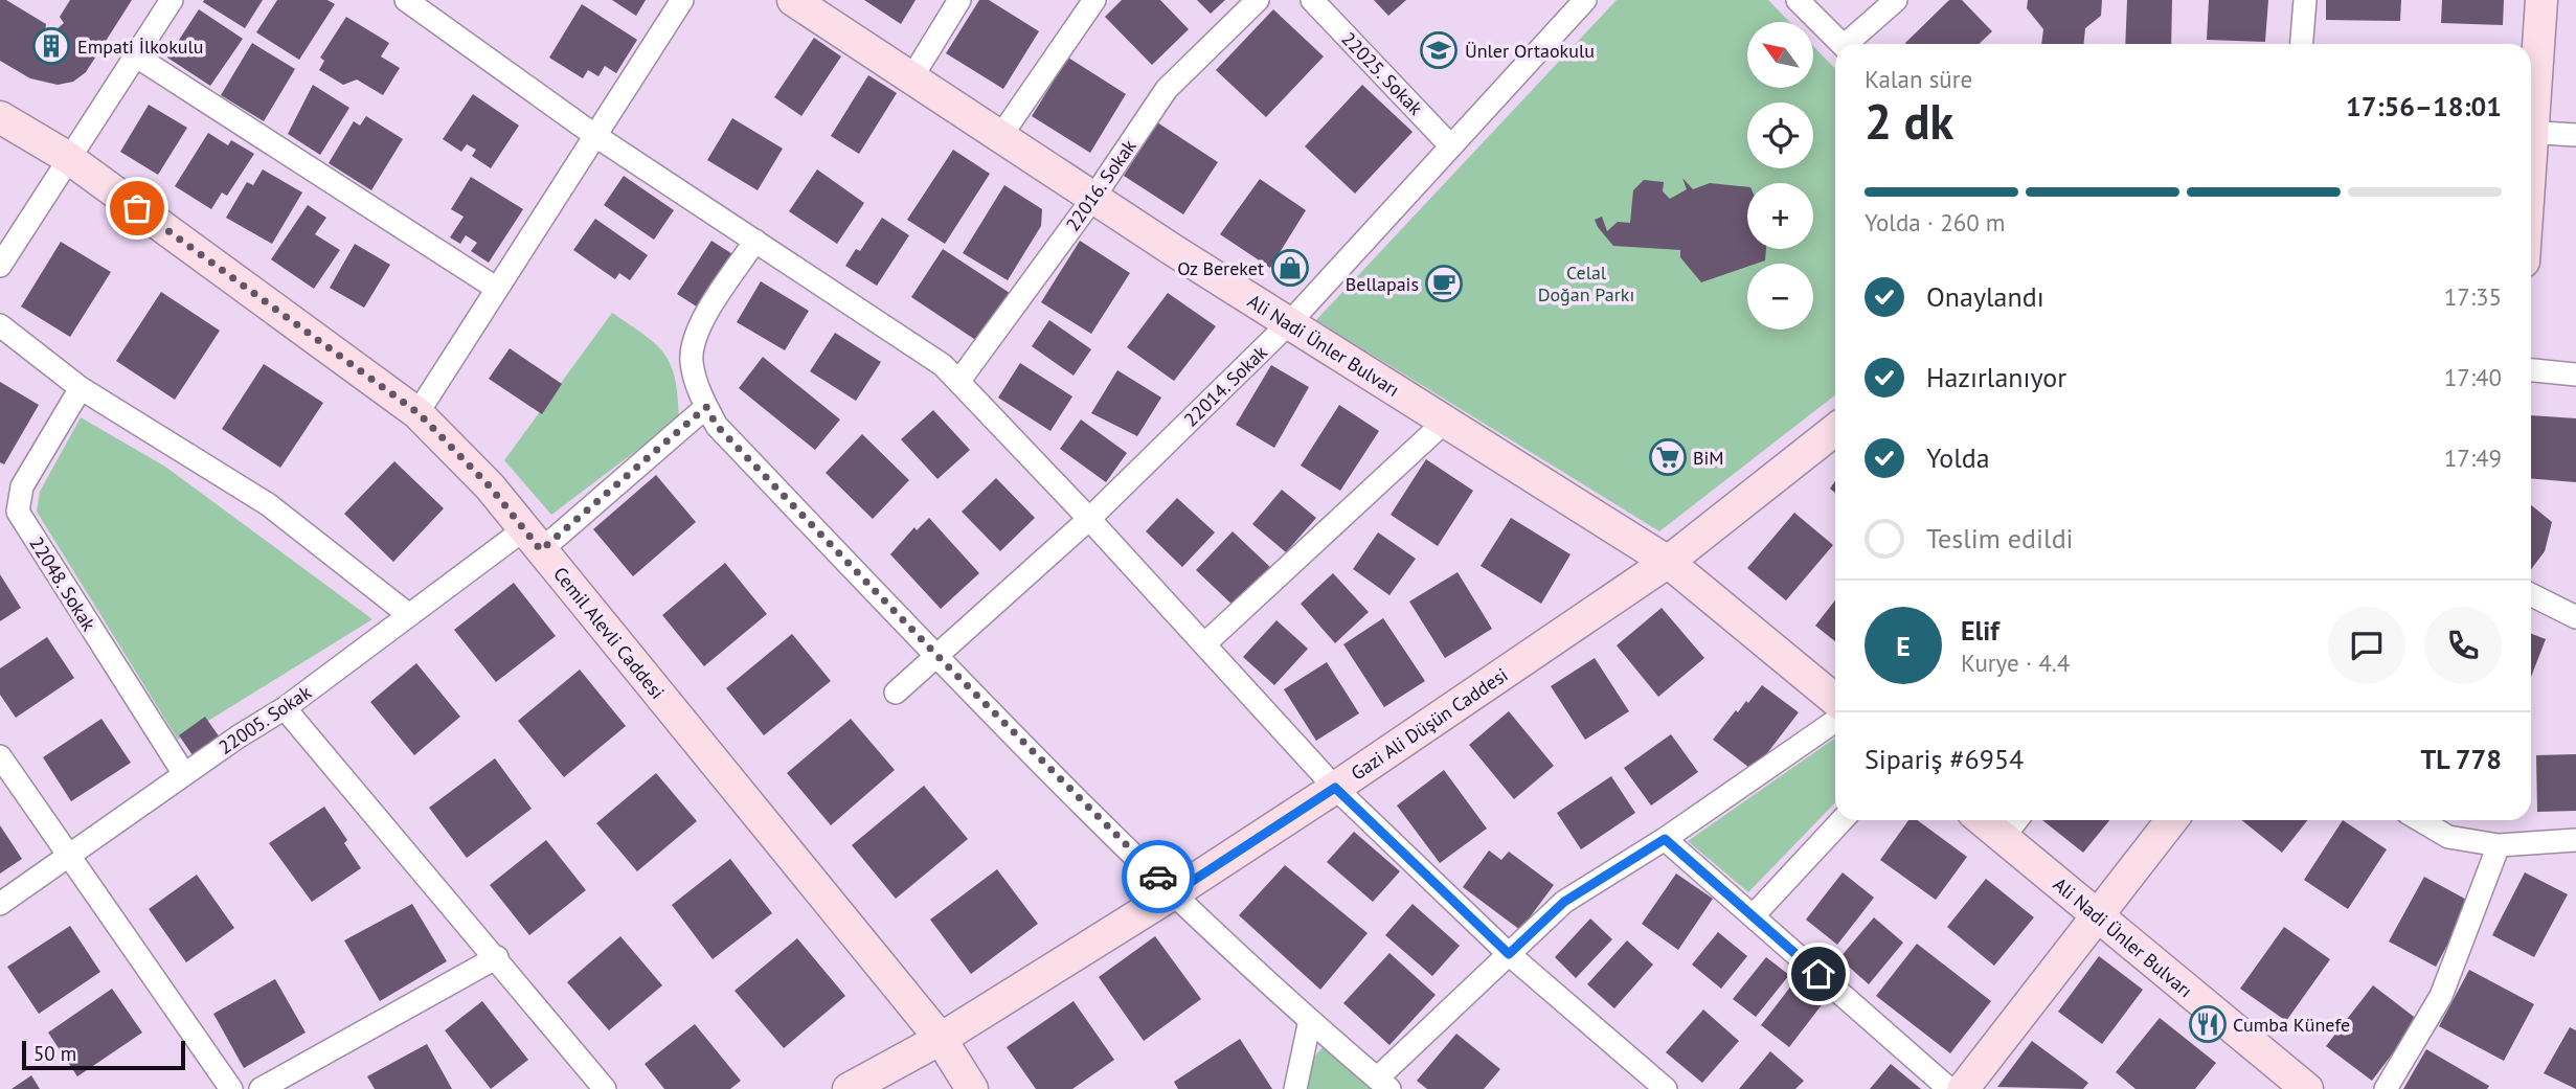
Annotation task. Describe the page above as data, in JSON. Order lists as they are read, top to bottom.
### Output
{
  "streets": {
    "street": [
      "22025. Sokak",
      "22016. Sokak",
      "Ali Nadi Ünler Bulvarı",
      "22014. Sokak",
      "22048. Sokak",
      "Cemil Alevli Caddesi",
      "22005. Sokak",
      "Gazi Ali Düşün Caddesi"
    ]
  },
  "crossings": [
    ["22025. Sokak", "22014. Sokak"],
    ["22016. Sokak", "Ali Nadi Ünler Bulvarı"],
    ["Ali Nadi Ünler Bulvarı", "22014. Sokak"],
    ["Ali Nadi Ünler Bulvarı", "Gazi Ali Düşün Caddesi"],
    ["22048. Sokak", "22005. Sokak"],
    ["Cemil Alevli Caddesi", "22005. Sokak"],
    ["Cemil Alevli Caddesi", "Gazi Ali Düşün Caddesi"]
  ],
  "parks": ["Celal Doğan Parkı"],
  "places": {
    "building": ["Empati İlkokulu"],
    "school or university": ["Ünler Ortaokulu"],
    "shop": ["Oz Bereket"],
    "cafe": ["Bellapais"],
    "supermarket": ["BiM"],
    "restaurant": ["Cumba Künefe"]
  },
  "scale_bar": "50 m",
  "north": "top left",
  "page": {
    "map_buttons": ["+", "−"],
    "heading": ["2 dk", "Kalan süre", "17:56–18:01"],
    "panel": [
      "Elif",
      "Kurye · 4.4",
      "Sipariş #6954",
      "TL 778"
    ],
    "bar": "Yolda · 260 m",
    "list": [
      ["Onaylandı", "17:35"],
      ["Hazırlanıyor", "17:40"],
      ["Yolda", "17:49"],
      "Teslim edildi"
    ],
    "round": "E",
    "scale": "50 m"
  }
}
